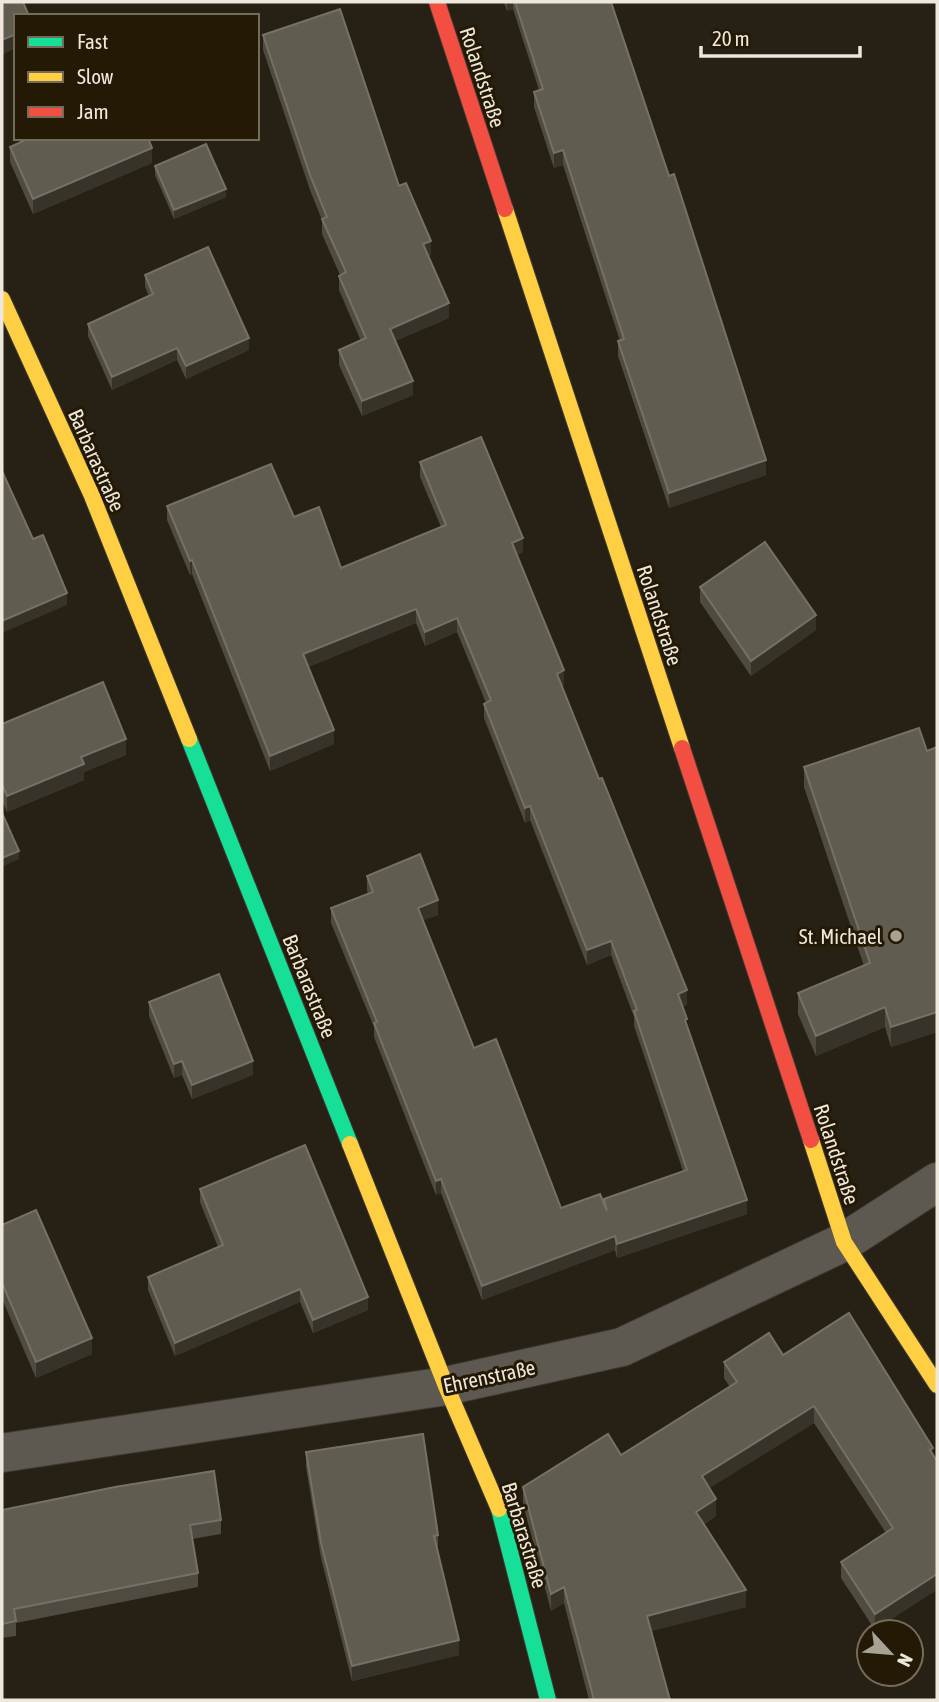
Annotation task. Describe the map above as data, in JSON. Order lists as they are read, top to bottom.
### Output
{
  "streets": {
    "street": ["Rolandstraße", "Barbarastraße", "Ehrenstraße"]
  },
  "crossings": [
    ["Rolandstraße", "Ehrenstraße"],
    ["Barbarastraße", "Ehrenstraße"]
  ],
  "places": ["St. Michael"],
  "legend": ["Fast", "Slow", "Jam"],
  "scale_bar": "20 m",
  "north": "bottom right"
}
